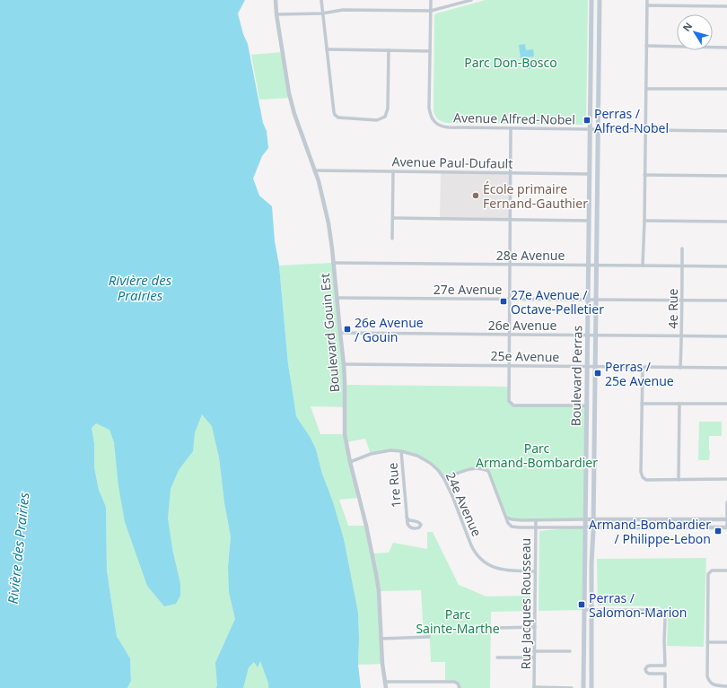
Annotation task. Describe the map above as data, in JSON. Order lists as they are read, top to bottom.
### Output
{
  "streets": {
    "main road": ["Boulevard Perras"],
    "street": [
      "Avenue Alfred-Nobel",
      "Avenue Paul-Dufault",
      "28e Avenue",
      "27e Avenue",
      "4e Rue",
      "26e Avenue",
      "Boulevard Gouin Est",
      "25e Avenue",
      "1re Rue",
      "24e Avenue",
      "Rue Jacques Rousseau"
    ]
  },
  "crossings": [
    ["Avenue Alfred-Nobel", "Boulevard Perras"],
    ["Avenue Paul-Dufault", "Boulevard Gouin Est"],
    ["Avenue Paul-Dufault", "Boulevard Perras"],
    ["28e Avenue", "4e Rue"],
    ["28e Avenue", "Boulevard Gouin Est"],
    ["28e Avenue", "Boulevard Perras"],
    ["27e Avenue", "4e Rue"],
    ["27e Avenue", "Boulevard Gouin Est"],
    ["27e Avenue", "Boulevard Perras"],
    ["4e Rue", "26e Avenue"],
    ["4e Rue", "25e Avenue"],
    ["26e Avenue", "Boulevard Gouin Est"],
    ["26e Avenue", "Boulevard Perras"],
    ["Boulevard Gouin Est", "25e Avenue"],
    ["Boulevard Gouin Est", "24e Avenue"],
    ["25e Avenue", "Boulevard Perras"],
    ["1re Rue", "24e Avenue"],
    ["24e Avenue", "Rue Jacques Rousseau"]
  ],
  "water": ["Rivière des Prairies"],
  "parks": ["Parc Don-Bosco", "Parc Armand-Bombardier", "Parc Sainte-Marthe"],
  "places": {
    "transit": [
      "Perras / Alfred-Nobel",
      "27e Avenue / Octave-Pelletier",
      "26e Avenue / Gouin",
      "Perras / 25e Avenue",
      "Armand-Bombardier / Philippe-Lebon",
      "Perras / Salomon-Marion"
    ],
    "other": ["École primaire Fernand-Gauthier"]
  },
  "north": "top left"
}
